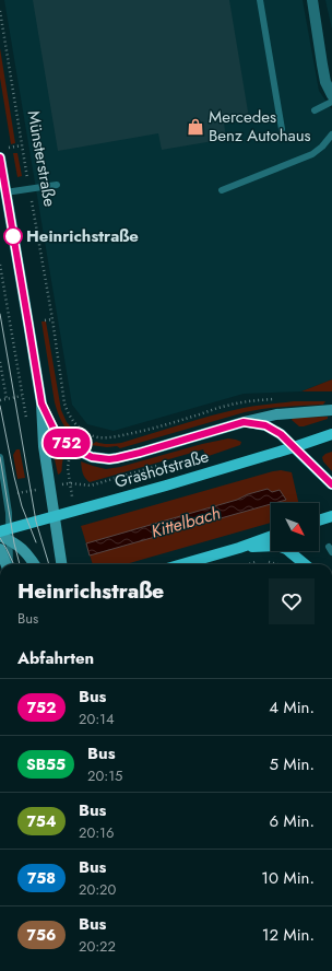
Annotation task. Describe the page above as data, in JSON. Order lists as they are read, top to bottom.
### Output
{
  "streets": {
    "main road": ["Grashofstraße"],
    "path": ["Münsterstraße"]
  },
  "water": ["Kittelbach"],
  "places": {
    "shop": ["Mercedes Benz Autohaus"],
    "other": ["Heinrichstraße"]
  },
  "lines": ["bus line 752"],
  "north": "bottom right",
  "page": {
    "on_map": "752",
    "heading": [
      ["Heinrichstraße", "Bus"],
      "Abfahrten"
    ],
    "list": [
      {
        "mark": "752",
        "name": "Bus",
        "note": "20:14",
        "value": "4 Min."
      },
      {
        "mark": "SB55",
        "name": "Bus",
        "note": "20:15",
        "value": "5 Min."
      },
      {
        "mark": "754",
        "name": "Bus",
        "note": "20:16",
        "value": "6 Min."
      },
      {
        "mark": "758",
        "name": "Bus",
        "note": "20:20",
        "value": "10 Min."
      },
      {
        "mark": "756",
        "name": "Bus",
        "note": "20:22",
        "value": "12 Min."
      }
    ]
  }
}
